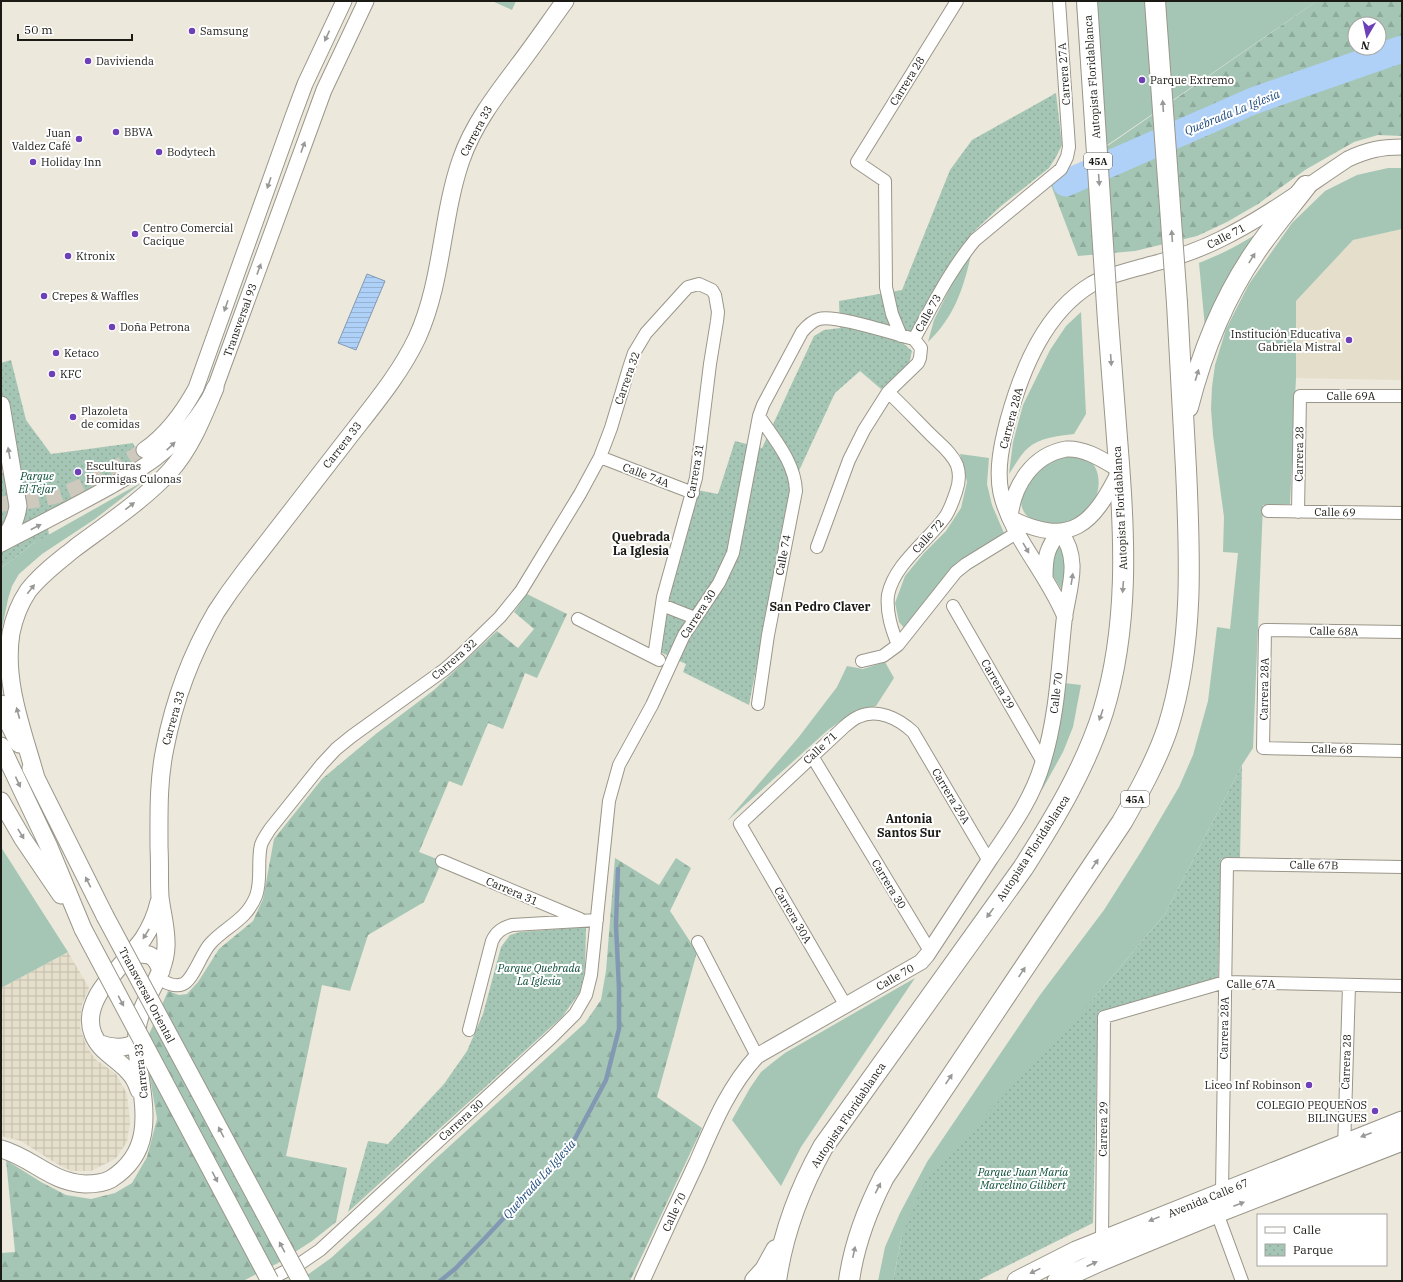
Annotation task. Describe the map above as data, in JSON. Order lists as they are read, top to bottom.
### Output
{
  "streets": {
    "highway": ["Autopista Floridablanca", "45A"],
    "main road": ["Carrera 33", "Transversal Oriental", "Avenida Calle 67"],
    "street": [
      "Carrera 27A",
      "Carrera 28",
      "Calle 71",
      "Calle 73",
      "Transversal 93",
      "Carrera 32",
      "Calle 69A",
      "Carrera 28A",
      "Carrera 31",
      "Calle 74A",
      "Calle 69",
      "Calle 72",
      "Calle 74",
      "Carrera 30",
      "Calle 68A",
      "Carrera 29",
      "Calle 70",
      "Calle 68",
      "Carrera 29A",
      "Calle 67B",
      "Carrera 30A",
      "Calle 67A"
    ]
  },
  "crossings": [
    ["Carrera 27A", "Calle 73"],
    ["Autopista Floridablanca", "Carrera 28A"],
    ["Autopista Floridablanca", "Calle 70"],
    ["Carrera 28", "Calle 69A"],
    ["Carrera 28", "Calle 69"],
    ["Carrera 28", "Carrera 30"],
    ["Carrera 28", "Calle 67A"],
    ["Carrera 28", "Avenida Calle 67"],
    ["Carrera 33", "Carrera 32"],
    ["Calle 71", "Carrera 28A"],
    ["Calle 71", "Carrera 30"],
    ["Calle 71", "Carrera 29A"],
    ["Calle 71", "Carrera 30A"],
    ["Calle 73", "Calle 72"],
    ["Carrera 32", "Carrera 31"],
    ["Carrera 32", "Calle 74A"],
    ["Carrera 28A", "Calle 68A"],
    ["Carrera 28A", "Calle 70"],
    ["Carrera 28A", "Calle 68"],
    ["Carrera 28A", "Calle 67B"],
    ["Carrera 28A", "Calle 67A"],
    ["Carrera 28A", "Avenida Calle 67"],
    ["Carrera 31", "Calle 74A"],
    ["Calle 74", "Carrera 30"],
    ["Carrera 30", "Calle 70"],
    ["Carrera 29", "Calle 70"],
    ["Carrera 29", "Calle 67A"],
    ["Carrera 29", "Avenida Calle 67"],
    ["Calle 70", "Carrera 29A"],
    ["Calle 70", "Carrera 30A"]
  ],
  "districts": ["Quebrada La Iglesia", "San Pedro Claver", "Antonia Santos Sur"],
  "water": ["Quebrada La Iglesia"],
  "parks": ["Parque El Tejar", "Parque Quebrada La Iglesia", "Parque Juan María Marcelino Gilibert"],
  "places": [
    "Samsung",
    "Davivienda",
    "Parque Extremo",
    "BBVA",
    "Juan Valdez Café",
    "Bodytech",
    "Holiday Inn",
    "Centro Comercial Cacique",
    "Ktronix",
    "Crepes & Waffles",
    "Doña Petrona",
    "Institución Educativa Gabriela Mistral",
    "Ketaco",
    "KFC",
    "Plazoleta de comidas",
    "Esculturas Hormigas Culonas",
    "Liceo Inf Robinson",
    "COLEGIO PEQUEÑOS BILINGUES"
  ],
  "legend": ["Calle", "Parque"],
  "scale_bar": "50 m",
  "north": "bottom"
}
